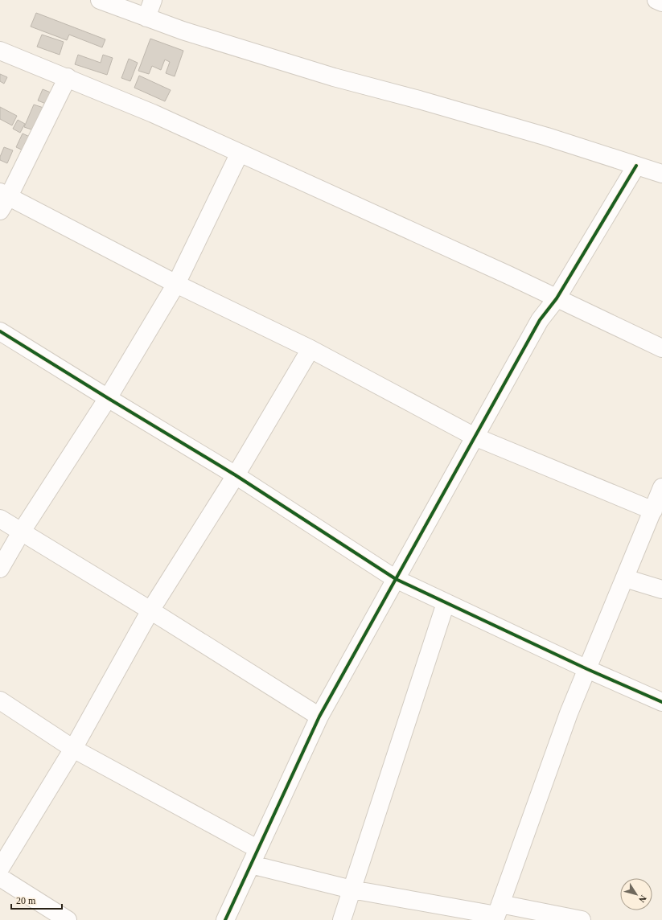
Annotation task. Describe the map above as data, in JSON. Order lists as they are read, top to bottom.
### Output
{
  "scale_bar": "20 m",
  "north": "bottom right"
}
